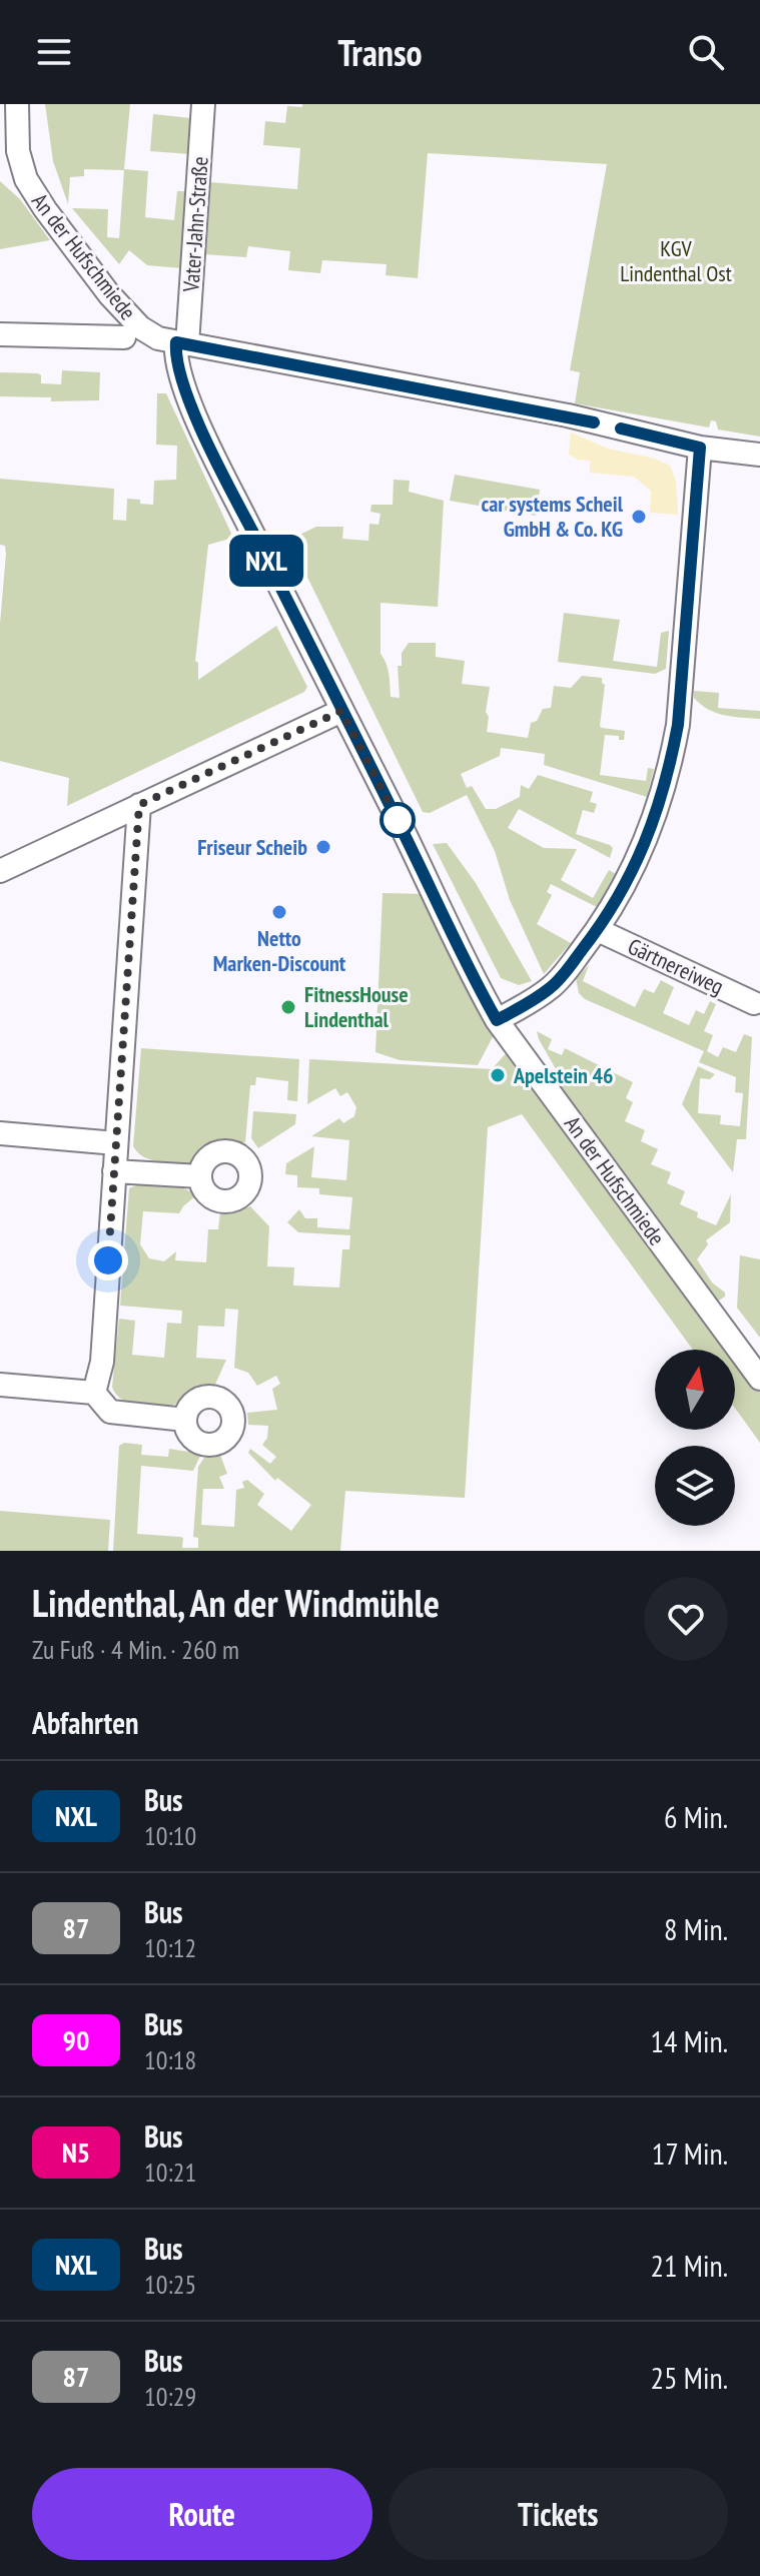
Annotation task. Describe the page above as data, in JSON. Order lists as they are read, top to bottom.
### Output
{
  "streets": {
    "street": ["Vater-Jahn-Straße", "An der Hufschmiede", "Gärtnereiweg"]
  },
  "crossings": [
    ["Vater-Jahn-Straße", "An der Hufschmiede"]
  ],
  "parks": ["KGV Lindenthal Ost"],
  "places": [
    "car systems Scheil GmbH & Co. KG",
    "Friseur Scheib",
    "Netto Marken-Discount",
    "FitnessHouse Lindenthal",
    "Apelstein 46"
  ],
  "lines": ["bus line NXL"],
  "north": "top",
  "page": {
    "header": "Transo",
    "on_map": "NXL",
    "heading": [
      ["Lindenthal, An der Windmühle", "Zu Fuß · 4 Min. · 260 m"],
      "Abfahrten"
    ],
    "list": [
      {
        "mark": "NXL",
        "name": "Bus",
        "note": "10:10",
        "value": "6 Min."
      },
      {
        "mark": "87",
        "name": "Bus",
        "note": "10:12",
        "value": "8 Min."
      },
      {
        "mark": "90",
        "name": "Bus",
        "note": "10:18",
        "value": "14 Min."
      },
      {
        "mark": "N5",
        "name": "Bus",
        "note": "10:21",
        "value": "17 Min."
      },
      {
        "mark": "NXL",
        "name": "Bus",
        "note": "10:25",
        "value": "21 Min."
      },
      {
        "mark": "87",
        "name": "Bus",
        "note": "10:29",
        "value": "25 Min."
      }
    ],
    "buttons": ["Route", "Tickets"]
  }
}
